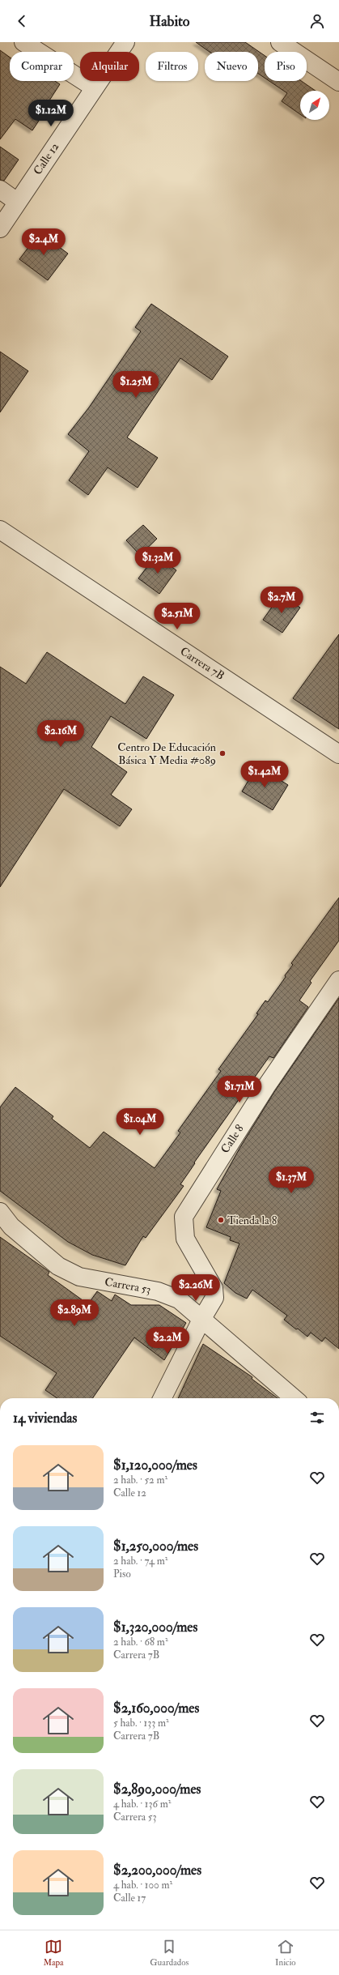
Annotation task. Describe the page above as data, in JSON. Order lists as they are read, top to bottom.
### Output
{
  "streets": {
    "street": [
      "Calle 12",
      "Carrera 7B",
      "Calle 8",
      "Carrera 53"
    ]
  },
  "crossings": [
    ["Calle 8", "Carrera 53"]
  ],
  "places": ["Centro De Educación Básica Y Media #089", "Tienda la 8"],
  "north": "top right",
  "page": {
    "header": "Habito",
    "chip": [
      "Comprar",
      "Alquilar",
      "Filtros",
      "Nuevo",
      "Piso"
    ],
    "price": [
      "$1.12M",
      "$2.4M",
      "$1.25M",
      "$1.32M",
      "$2.7M",
      "$2.51M",
      "$2.16M",
      "$1.42M",
      "$1.71M",
      "$1.04M",
      "$1.37M",
      "$2.26M",
      "$2.89M",
      "$2.2M"
    ],
    "heading": "14 viviendas",
    "list": [
      {
        "name": "$1,120,000/mes",
        "note": "2 hab. · 52 m² · Calle 12"
      },
      {
        "name": "$1,250,000/mes",
        "note": "2 hab. · 74 m² · Piso"
      },
      {
        "name": "$1,320,000/mes",
        "note": "2 hab. · 68 m² · Carrera 7B"
      },
      {
        "name": "$2,160,000/mes",
        "note": "5 hab. · 133 m² · Carrera 7B"
      },
      {
        "name": "$2,890,000/mes",
        "note": "4 hab. · 136 m² · Carrera 53"
      },
      {
        "name": "$2,200,000/mes",
        "note": "4 hab. · 100 m² · Calle 17"
      }
    ],
    "tabs": ["Mapa", "Guardados", "Inicio"]
  }
}
